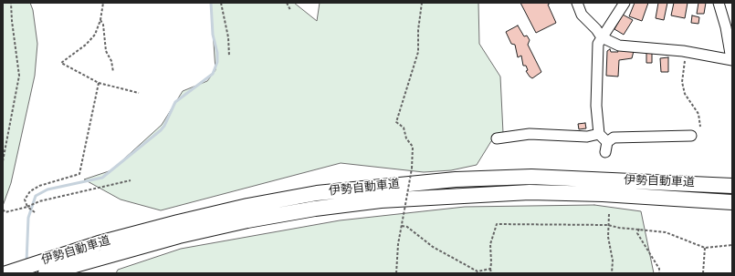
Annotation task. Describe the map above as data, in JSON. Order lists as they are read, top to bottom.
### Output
{
  "streets": {
    "highway": ["伊勢自動車道"]
  }
}
